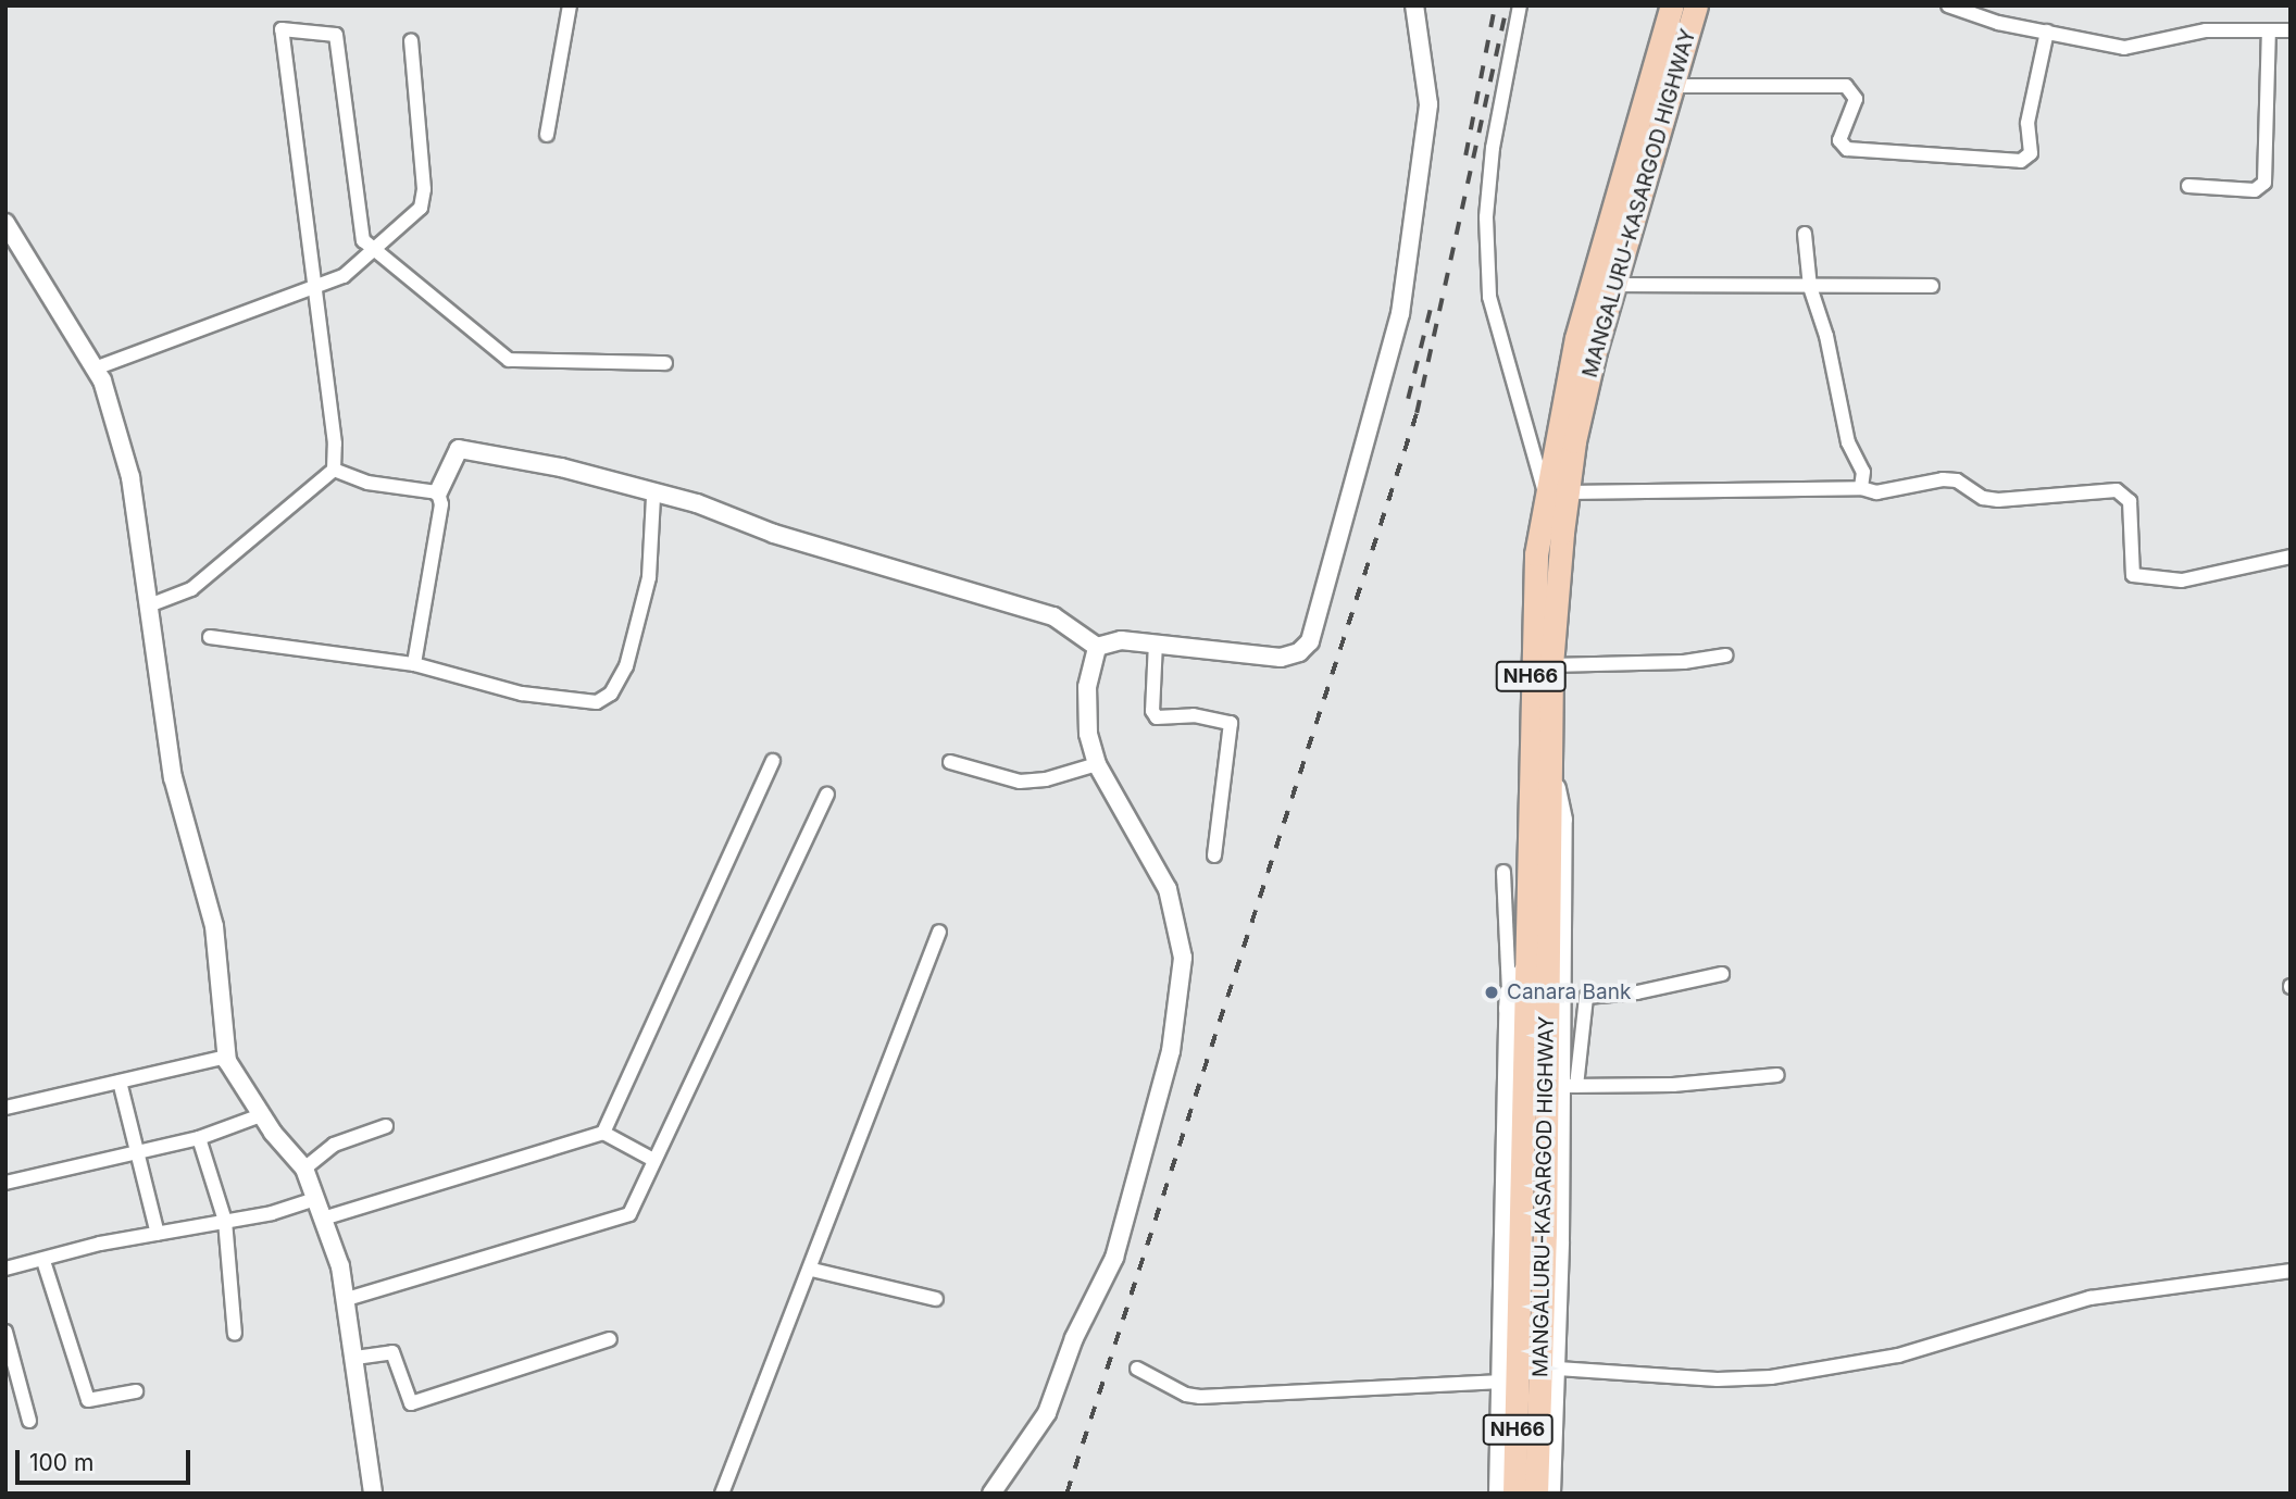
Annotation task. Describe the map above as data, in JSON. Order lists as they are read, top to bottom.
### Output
{
  "streets": {
    "highway": ["MANGALURU-KASARGOD HIGHWAY", "NH66"]
  },
  "places": ["Canara Bank"],
  "scale_bar": "100 m"
}
